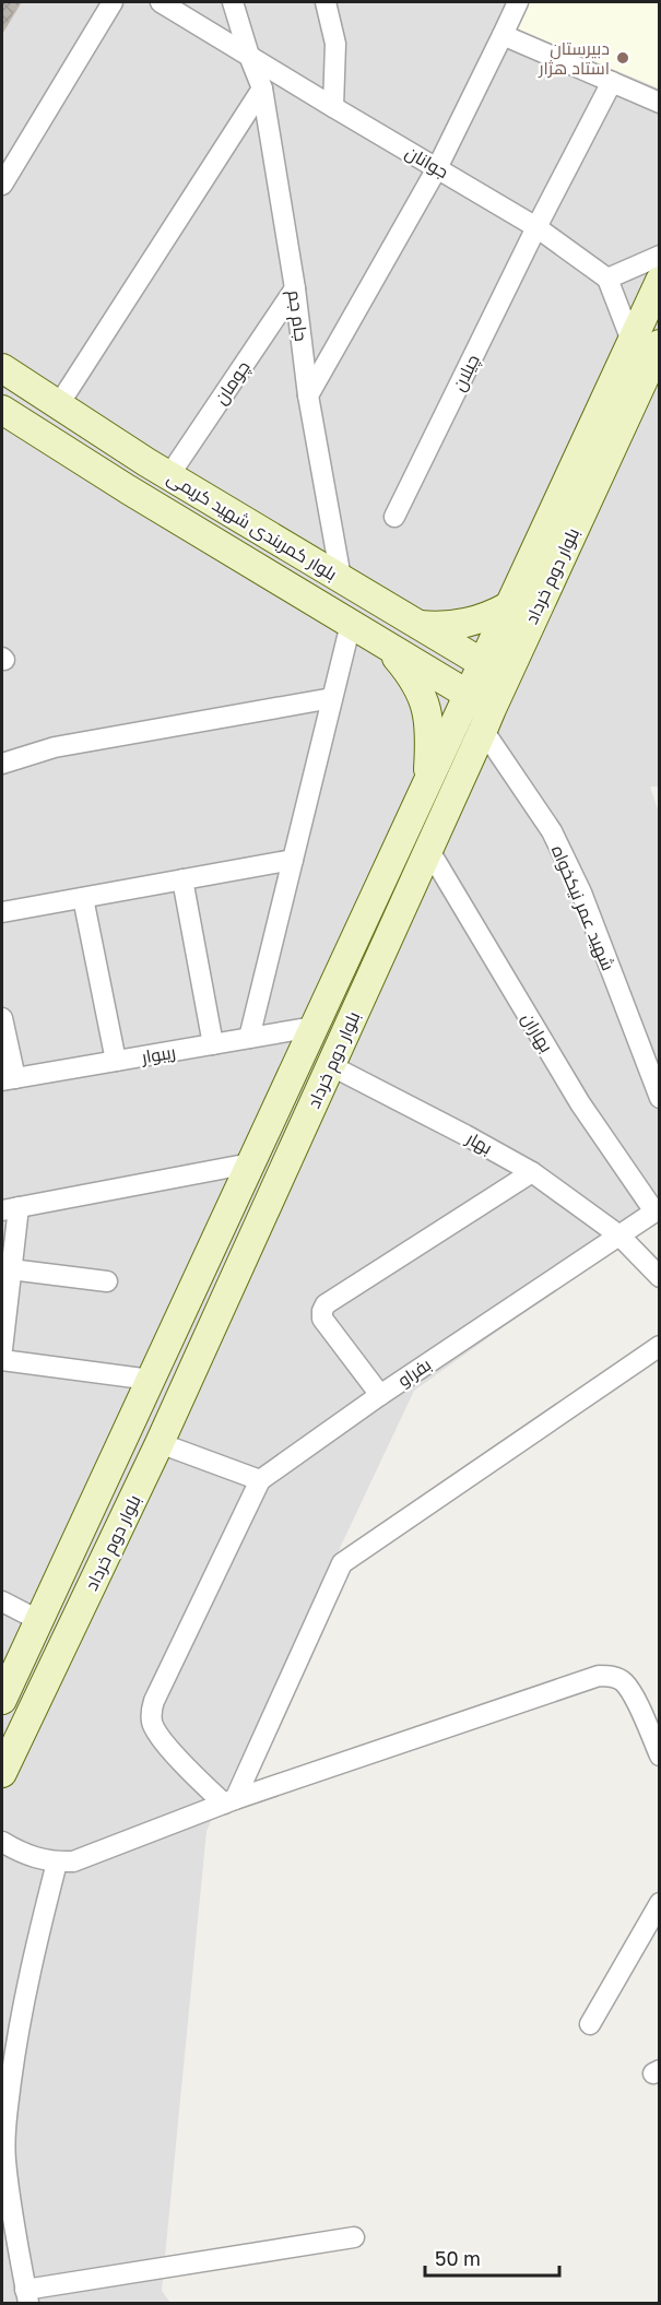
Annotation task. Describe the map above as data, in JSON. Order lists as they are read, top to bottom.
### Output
{
  "streets": {
    "street": [
      "جوانان",
      "جام جم",
      "چیلان",
      "چومان",
      "بلوار کمربندی شهید کریمی",
      "بلوار دوم خرداد",
      "شهید عمر نیکخواه",
      "بهاران",
      "ریبوار",
      "بهار",
      "بفراو"
    ]
  },
  "crossings": [
    ["جوانان", "جام جم"],
    ["جوانان", "چیلان"],
    ["جام جم", "چومان"],
    ["جام جم", "بلوار کمربندی شهید کریمی"],
    ["چومان", "بلوار کمربندی شهید کریمی"],
    ["بلوار کمربندی شهید کریمی", "بلوار دوم خرداد"],
    ["بلوار کمربندی شهید کریمی", "شهید عمر نیکخواه"],
    ["بلوار دوم خرداد", "شهید عمر نیکخواه"],
    ["بلوار دوم خرداد", "بهاران"],
    ["بلوار دوم خرداد", "ریبوار"],
    ["بلوار دوم خرداد", "بهار"],
    ["بهاران", "بفراو"],
    ["بهار", "بفراو"]
  ],
  "places": ["دبیرستان استاد هژار"],
  "scale_bar": "50 m"
}
